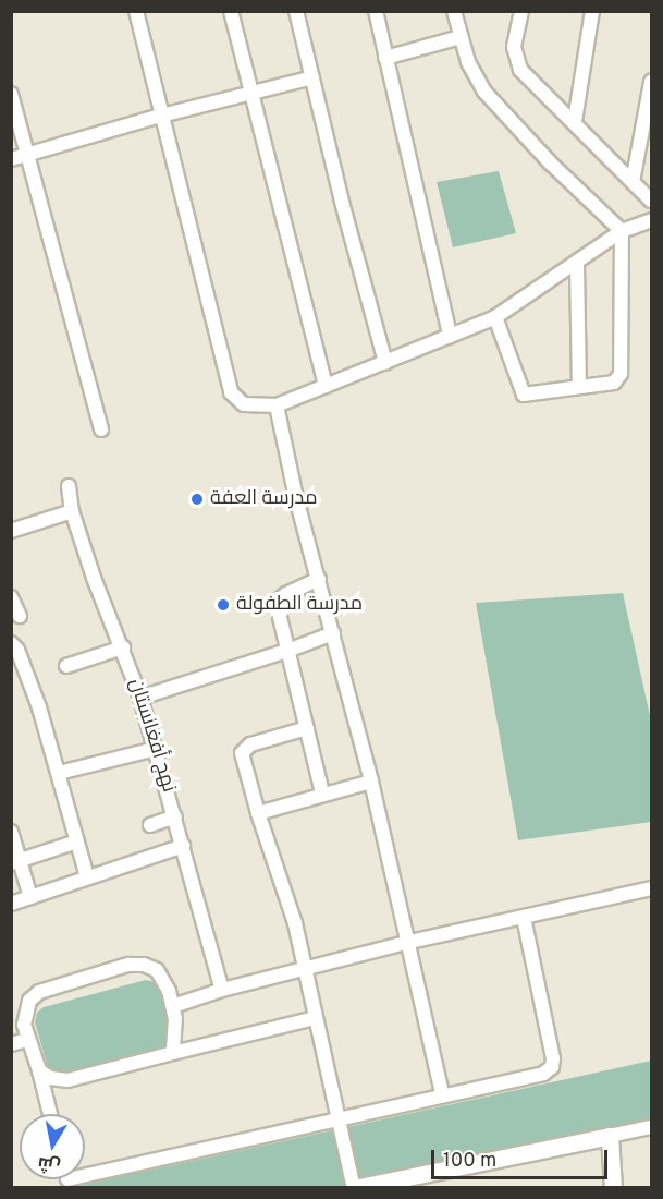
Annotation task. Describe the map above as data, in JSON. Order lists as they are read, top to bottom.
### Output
{
  "streets": {
    "street": ["نهج أفغانستان"]
  },
  "places": ["مدرسة العفة", "مدرسة الطفولة"],
  "scale_bar": "100 m",
  "north": "bottom"
}
